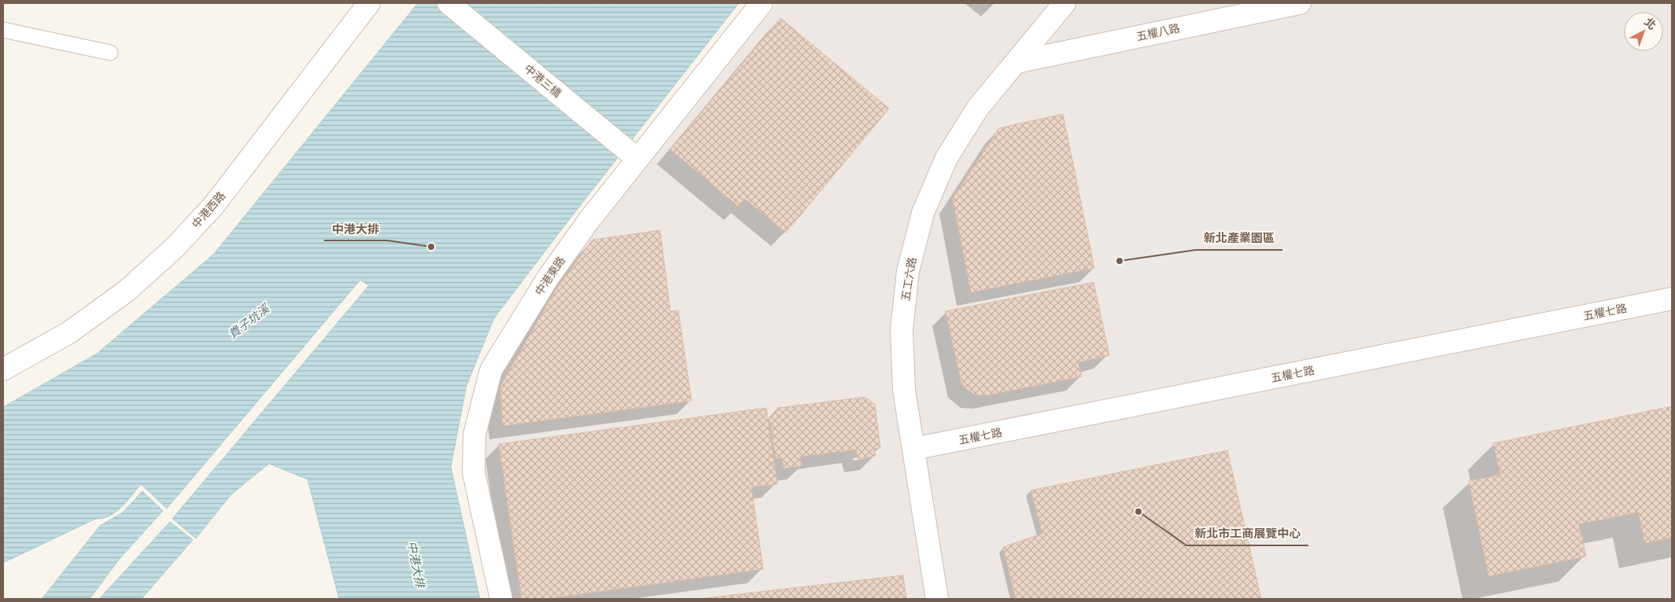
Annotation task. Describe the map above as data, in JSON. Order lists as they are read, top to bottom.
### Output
{
  "streets": {
    "street": [
      "五權八路",
      "中港三橋",
      "中港西路",
      "中港東路",
      "五工六路",
      "五權七路"
    ]
  },
  "crossings": [
    ["五權八路", "五工六路"],
    ["中港三橋", "中港東路"],
    ["五工六路", "五權七路"]
  ],
  "water": ["貴子坑溪", "中港大排"],
  "places": ["中港大排", "新北產業園區", "新北市工商展覽中心"],
  "north": "top right"
}
